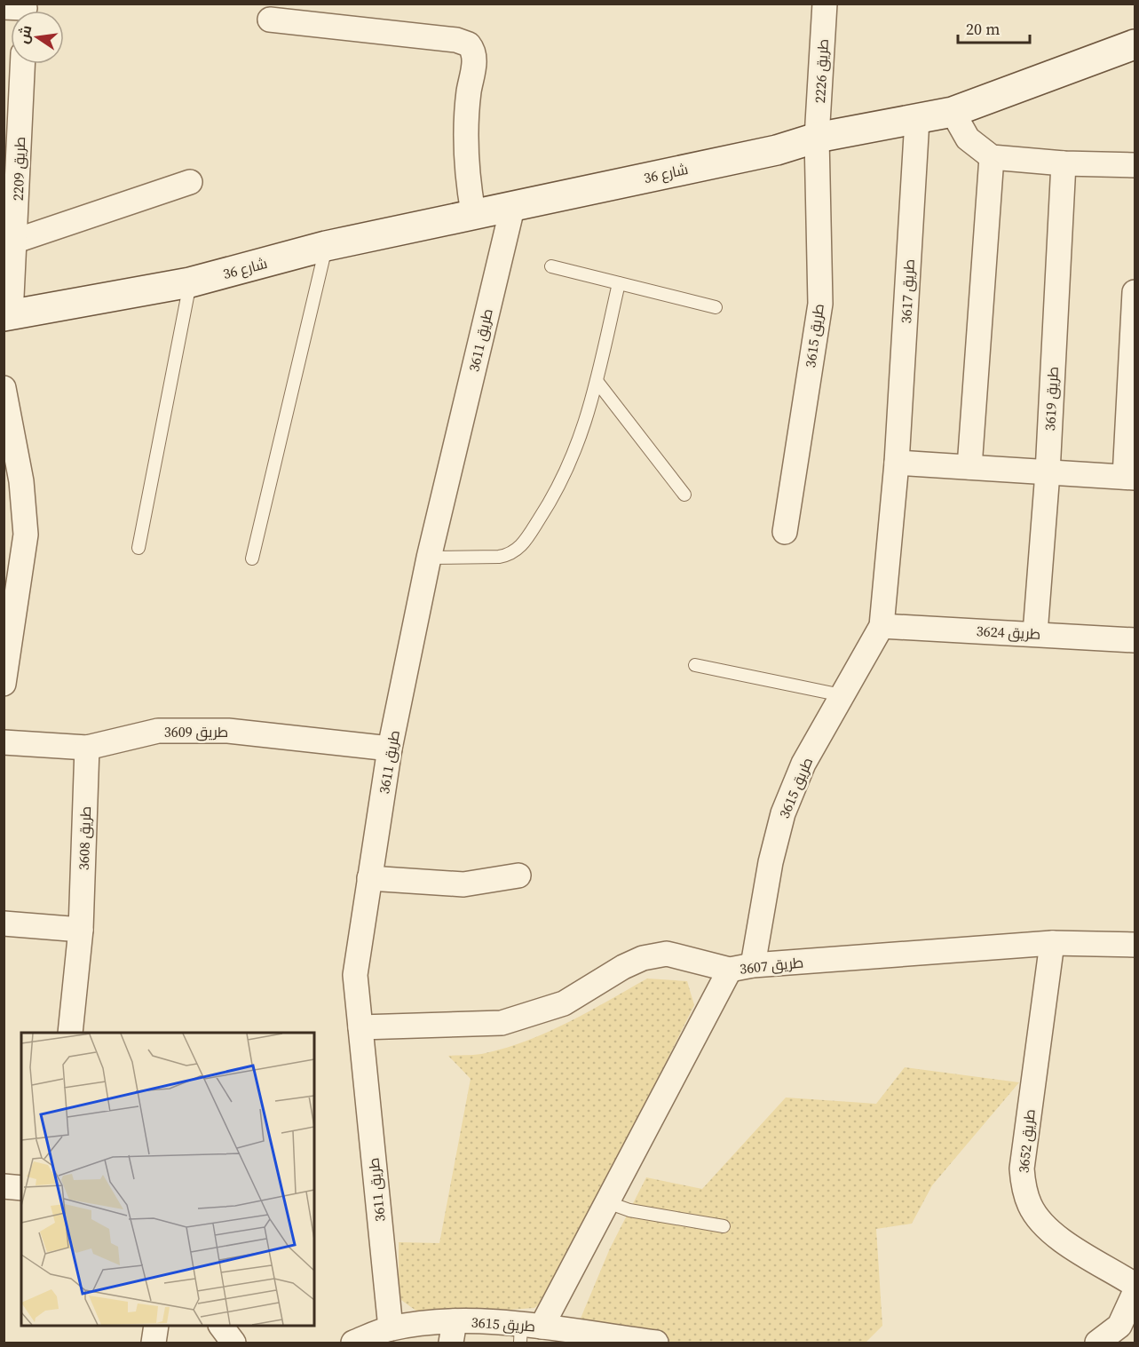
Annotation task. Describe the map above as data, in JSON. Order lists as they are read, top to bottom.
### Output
{
  "streets": {
    "street": [
      "طريق 2226",
      "طريق 2209",
      "شارع 36",
      "طريق 3617",
      "طريق 3615",
      "طريق 3611",
      "طريق 3619",
      "طريق 3624",
      "طريق 3609",
      "طريق 3608",
      "طريق 3607",
      "طريق 3652"
    ]
  },
  "crossings": [
    ["طريق 2226", "شارع 36"],
    ["طريق 2226", "طريق 3615"],
    ["طريق 2209", "شارع 36"],
    ["شارع 36", "طريق 3617"],
    ["شارع 36", "طريق 3615"],
    ["شارع 36", "طريق 3611"],
    ["طريق 3617", "طريق 3615"],
    ["طريق 3617", "طريق 3624"],
    ["طريق 3615", "طريق 3611"],
    ["طريق 3615", "طريق 3624"],
    ["طريق 3615", "طريق 3607"],
    ["طريق 3611", "طريق 3609"],
    ["طريق 3611", "طريق 3607"],
    ["طريق 3619", "طريق 3624"],
    ["طريق 3609", "طريق 3608"],
    ["طريق 3607", "طريق 3652"]
  ],
  "scale_bar": "20 m",
  "north": "left"
}
